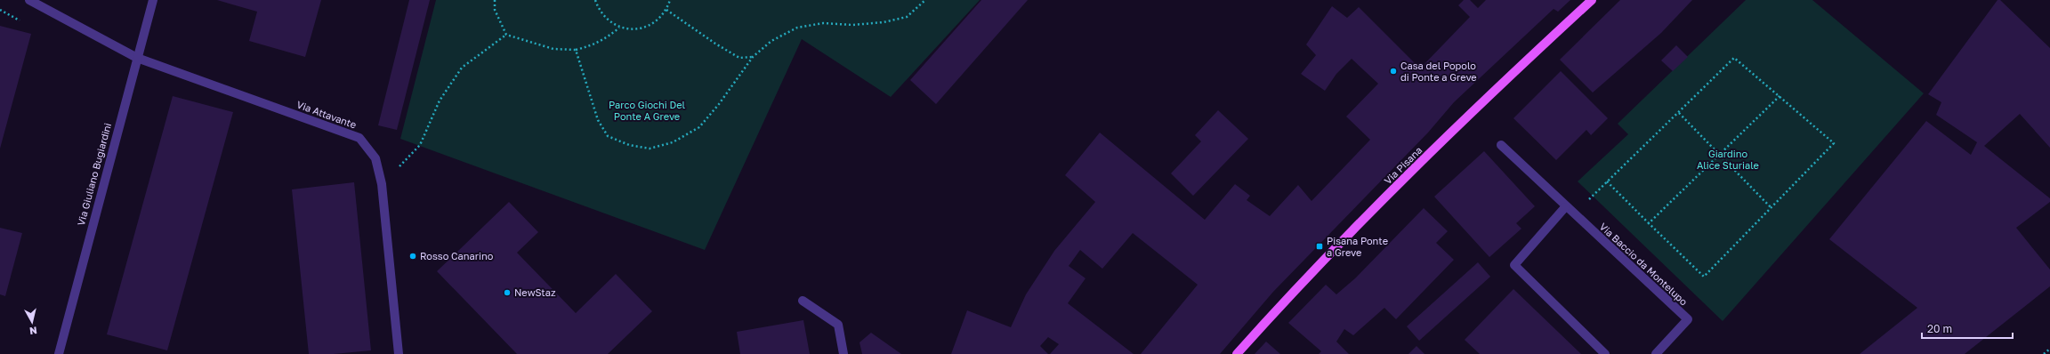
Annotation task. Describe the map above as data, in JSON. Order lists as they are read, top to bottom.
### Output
{
  "streets": {
    "main road": ["Via Pisana"],
    "street": ["Via Attavante", "Via Giuliano Bugiardini", "Via Baccio da Montelupo"]
  },
  "crossings": [
    ["Via Attavante", "Via Giuliano Bugiardini"]
  ],
  "parks": ["Parco Giochi Del Ponte A Greve", "Giardino Alice Sturiale"],
  "places": {
    "other": ["Casa del Popolo di Ponte a Greve", "Rosso Canarino", "NewStaz"],
    "transit": ["Pisana Ponte a Greve"]
  },
  "scale_bar": "20 m",
  "north": "bottom"
}
